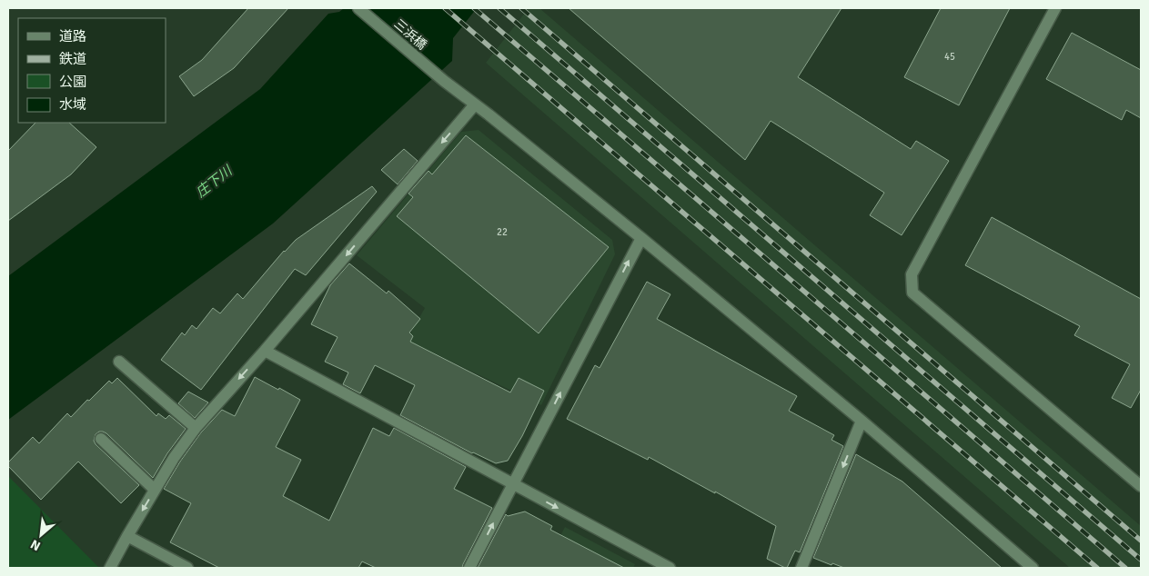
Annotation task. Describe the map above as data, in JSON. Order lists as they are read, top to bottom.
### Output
{
  "streets": {
    "street": ["三浜橋"]
  },
  "water": ["庄下川"],
  "house_numbers": ["45", "22"],
  "legend": [
    "道路",
    "鉄道",
    "公園",
    "水域"
  ],
  "north": "bottom left"
}
